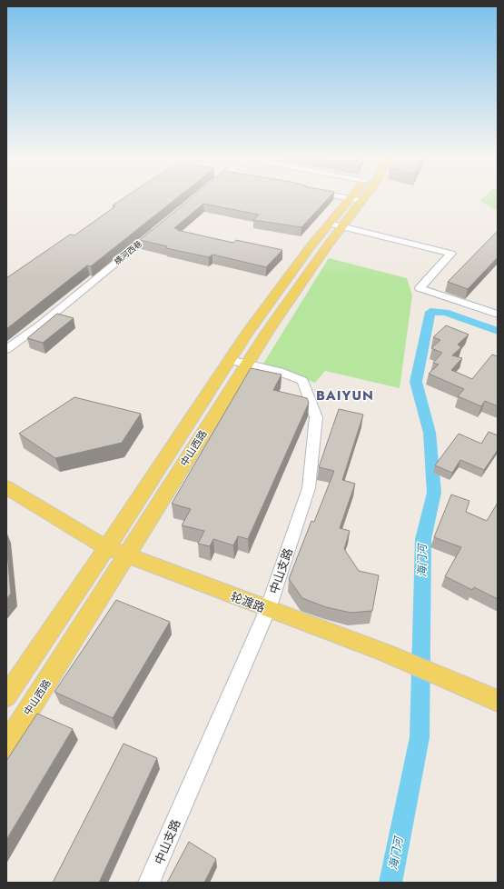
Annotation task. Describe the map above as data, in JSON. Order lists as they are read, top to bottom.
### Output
{
  "streets": {
    "main road": ["中山西路", "轮渡路"],
    "street": ["横河西巷", "中山支路"]
  },
  "crossings": [
    ["中山西路", "中山支路"],
    ["中山西路", "轮渡路"],
    ["中山支路", "轮渡路"]
  ],
  "districts": ["BAIYUN"],
  "water": ["海门河"]
}
